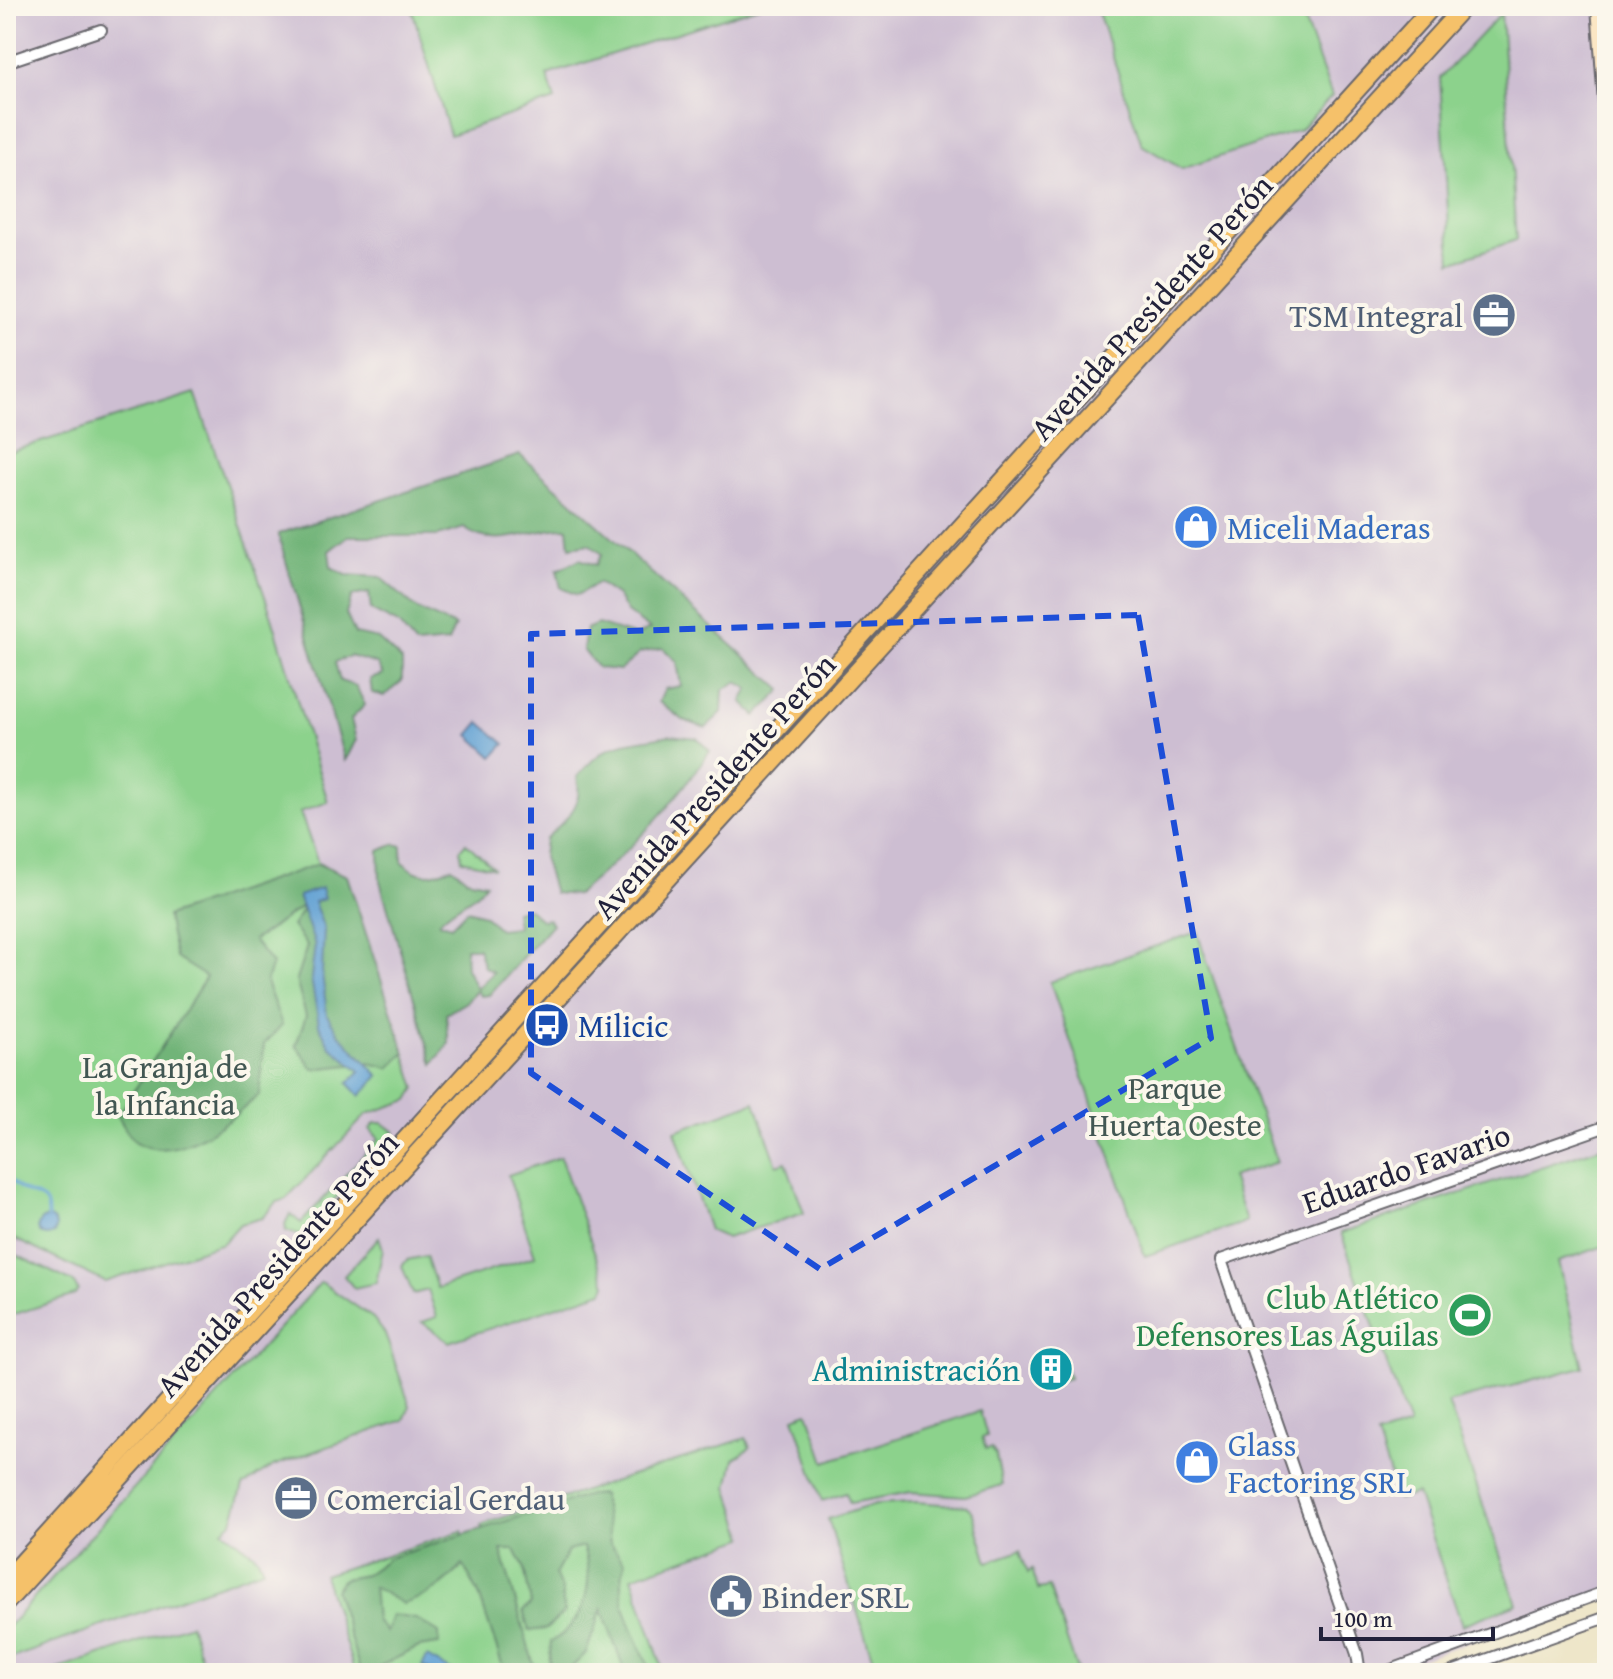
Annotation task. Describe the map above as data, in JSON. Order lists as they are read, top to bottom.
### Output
{
  "streets": {
    "main road": ["Avenida Presidente Perón"],
    "street": ["Eduardo Favario"]
  },
  "parks": ["La Granja de la Infancia", "Parque Huerta Oeste"],
  "places": {
    "office": ["TSM Integral", "Comercial Gerdau"],
    "shop": ["Miceli Maderas", "Glass Factoring SRL"],
    "bus stop": ["Milicic"],
    "sports": ["Club Atlético Defensores Las Águilas"],
    "building": ["Administración"],
    "public building": ["Binder SRL"]
  },
  "scale_bar": "100 m"
}
